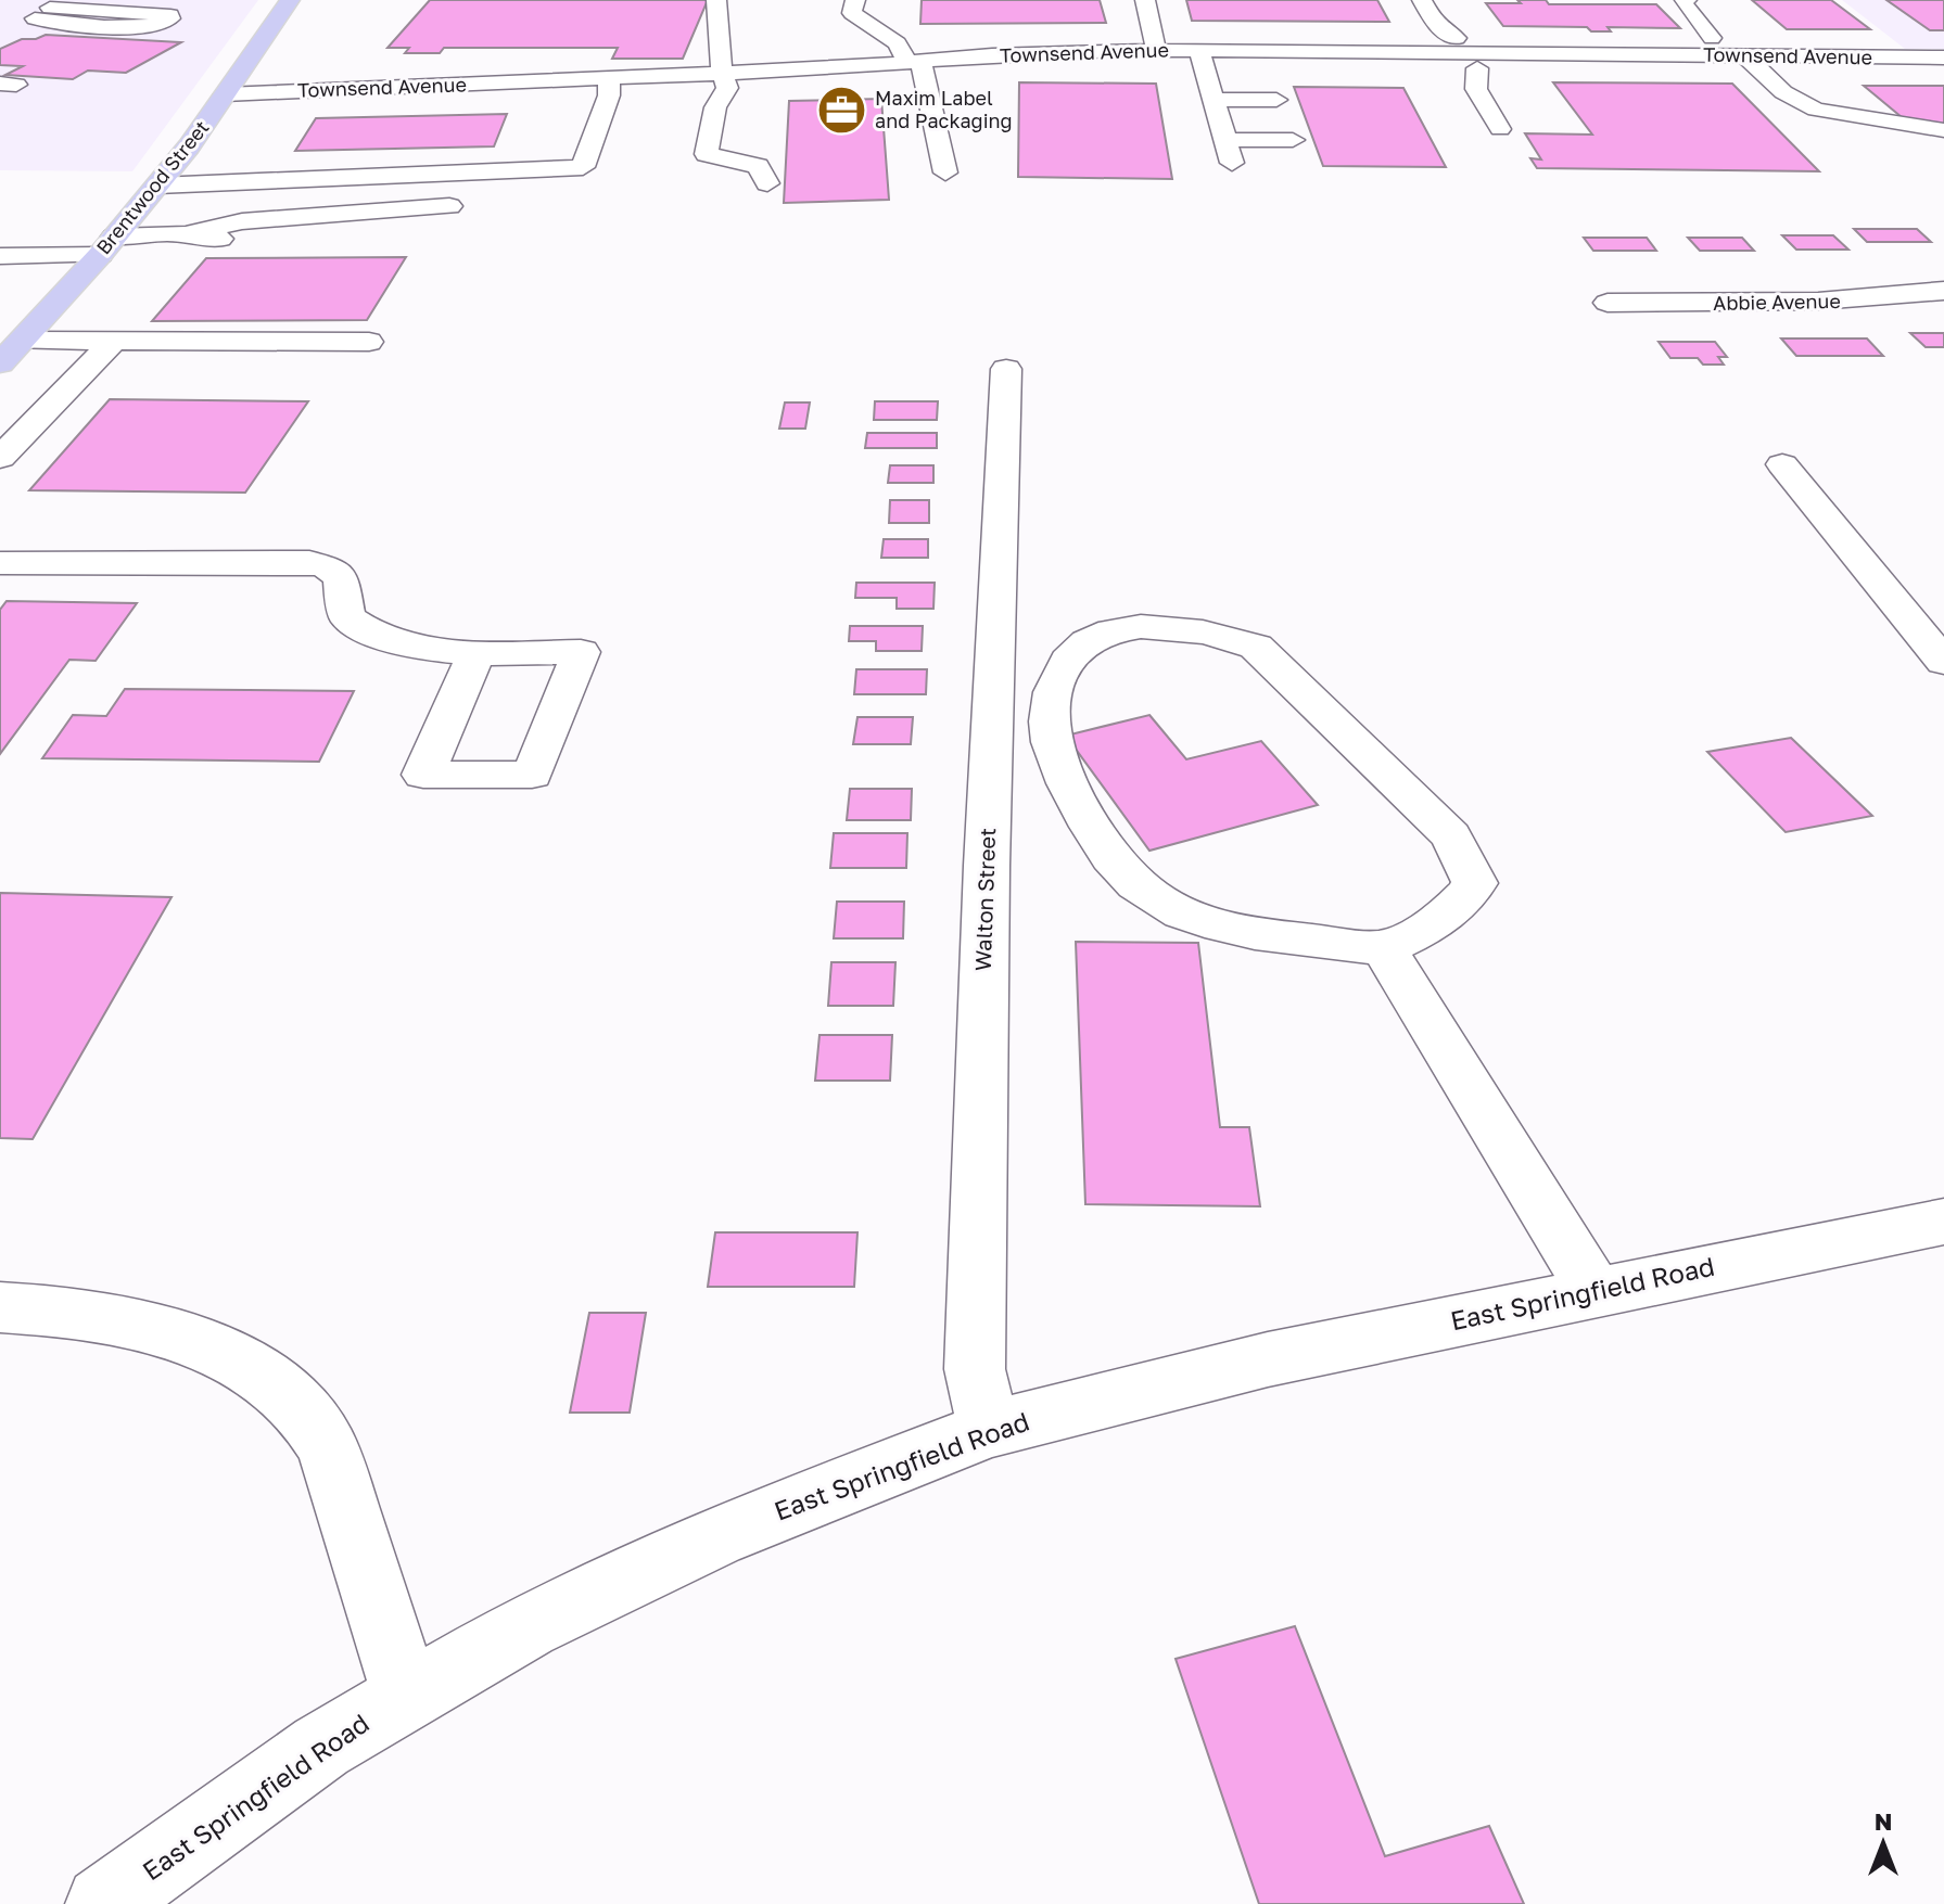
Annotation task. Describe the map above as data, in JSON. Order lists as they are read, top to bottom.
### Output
{
  "streets": {
    "main road": ["Brentwood Street"],
    "street": [
      "Townsend Avenue",
      "Abbie Avenue",
      "Walton Street",
      "East Springfield Road"
    ]
  },
  "crossings": [
    ["Townsend Avenue", "Brentwood Street"],
    ["Walton Street", "East Springfield Road"]
  ],
  "places": {
    "office": ["Maxim Label and Packaging"]
  },
  "north": "top"
}
